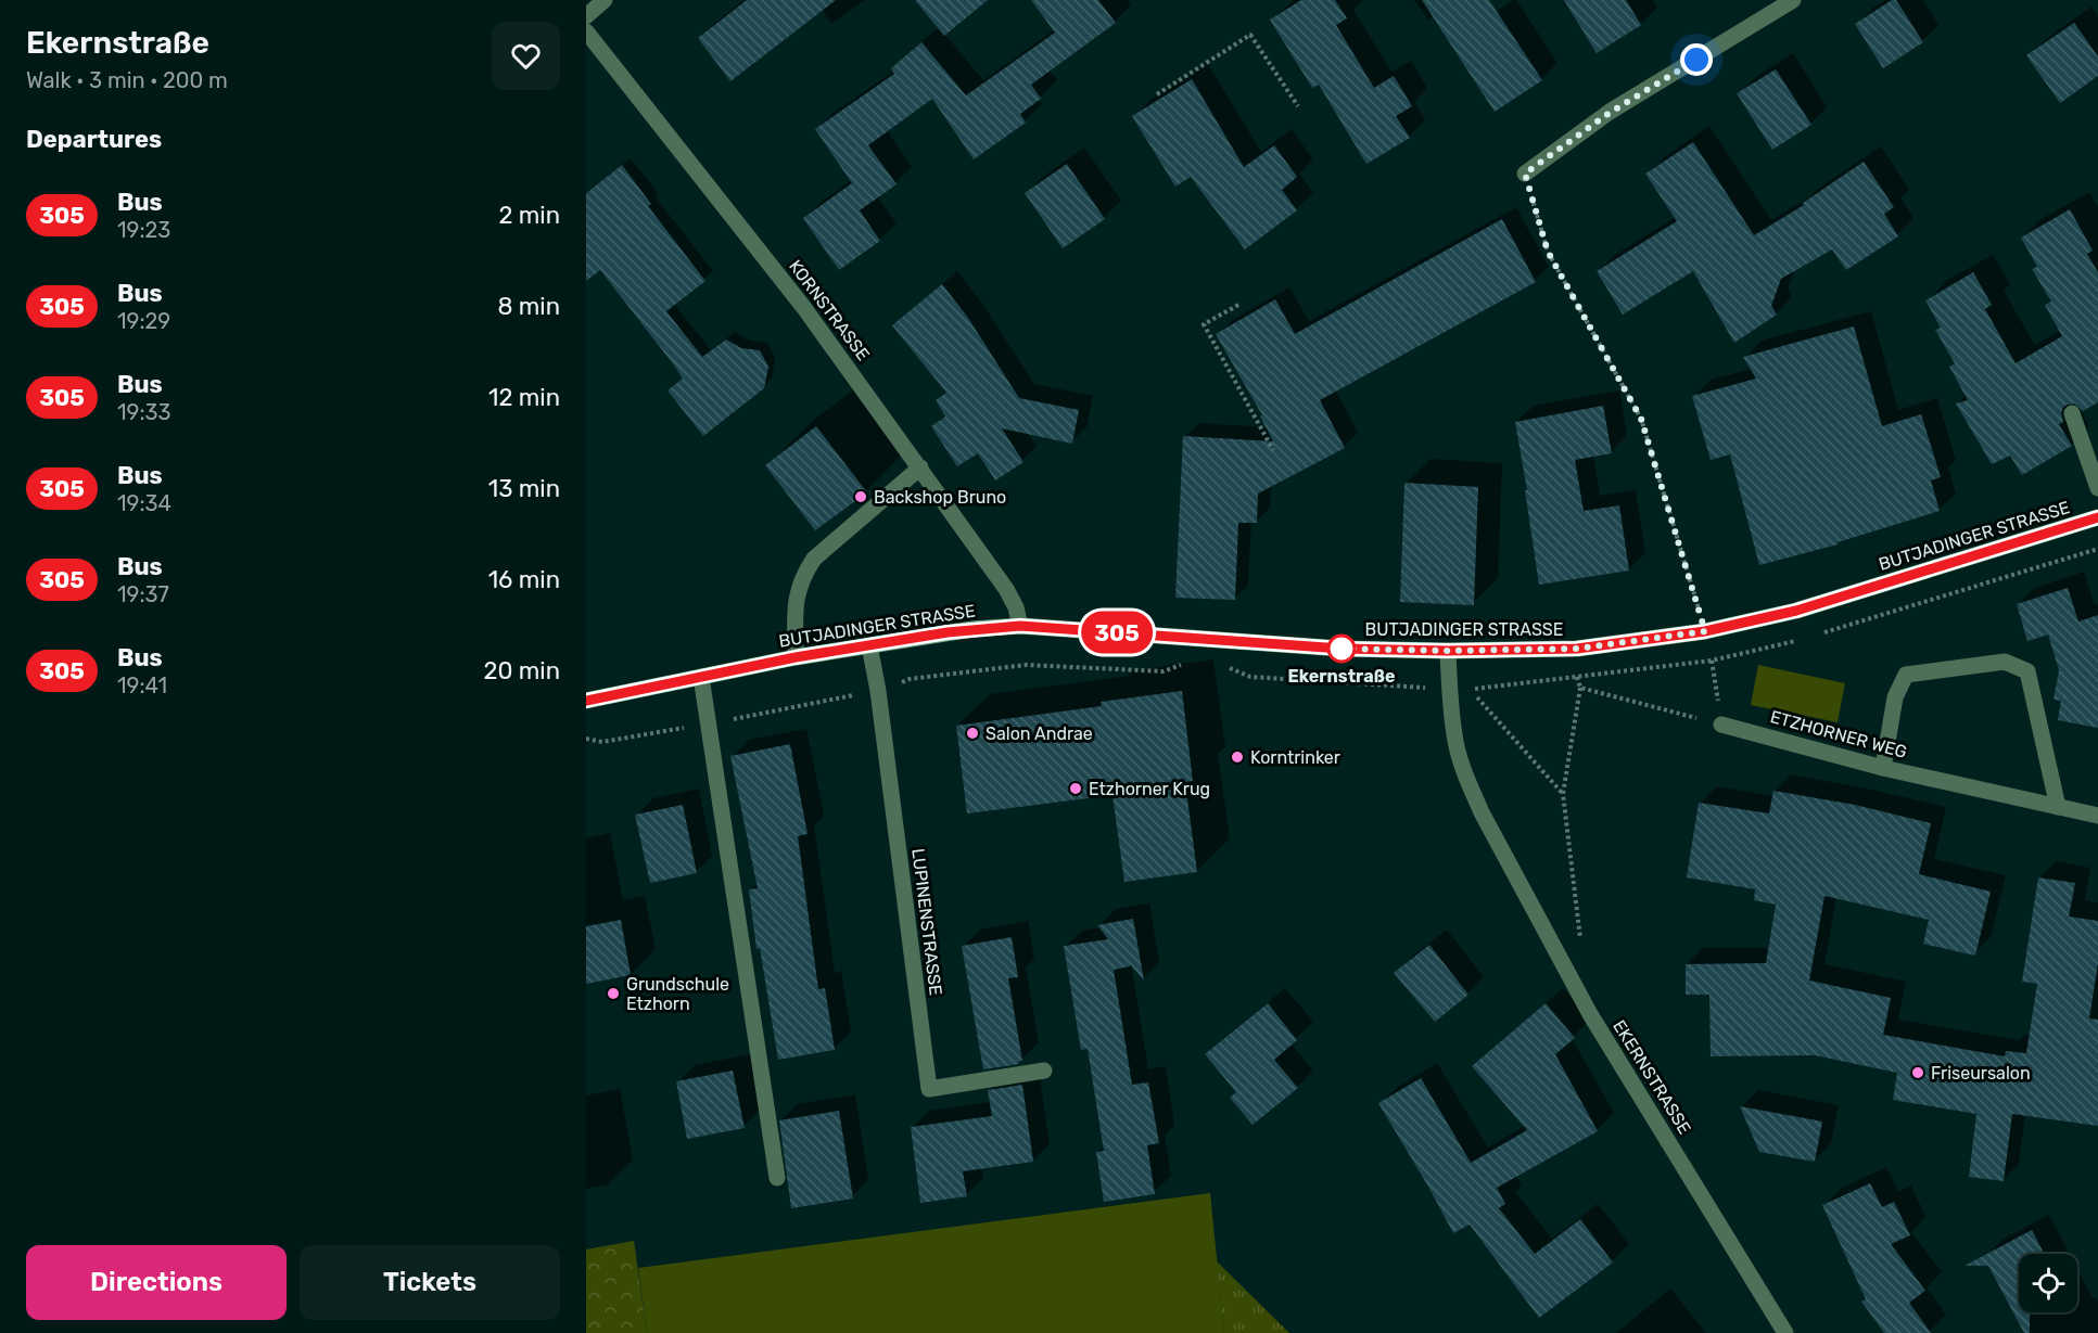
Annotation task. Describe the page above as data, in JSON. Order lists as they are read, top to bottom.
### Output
{
  "streets": {
    "street": [
      "KORNSTRASSE",
      "BUTJADINGER STRASSE",
      "ETZHORNER WEG",
      "LUPINENSTRASSE",
      "EKERNSTRASSE"
    ]
  },
  "crossings": [
    ["KORNSTRASSE", "BUTJADINGER STRASSE"],
    ["BUTJADINGER STRASSE", "LUPINENSTRASSE"],
    ["BUTJADINGER STRASSE", "EKERNSTRASSE"]
  ],
  "places": [
    "Backshop Bruno",
    "Ekernstraße",
    "Salon Andrae",
    "Korntrinker",
    "Etzhorner Krug",
    "Grundschule Etzhorn",
    "Friseursalon"
  ],
  "lines": ["bus line 305"],
  "page": {
    "heading": [
      ["Ekernstraße", "Walk · 3 min · 200 m"],
      "Departures"
    ],
    "on_map": "305",
    "list": [
      {
        "mark": "305",
        "name": "Bus",
        "note": "19:23",
        "value": "2 min"
      },
      {
        "mark": "305",
        "name": "Bus",
        "note": "19:29",
        "value": "8 min"
      },
      {
        "mark": "305",
        "name": "Bus",
        "note": "19:33",
        "value": "12 min"
      },
      {
        "mark": "305",
        "name": "Bus",
        "note": "19:34",
        "value": "13 min"
      },
      {
        "mark": "305",
        "name": "Bus",
        "note": "19:37",
        "value": "16 min"
      },
      {
        "mark": "305",
        "name": "Bus",
        "note": "19:41",
        "value": "20 min"
      }
    ],
    "buttons": ["Directions", "Tickets"]
  }
}
